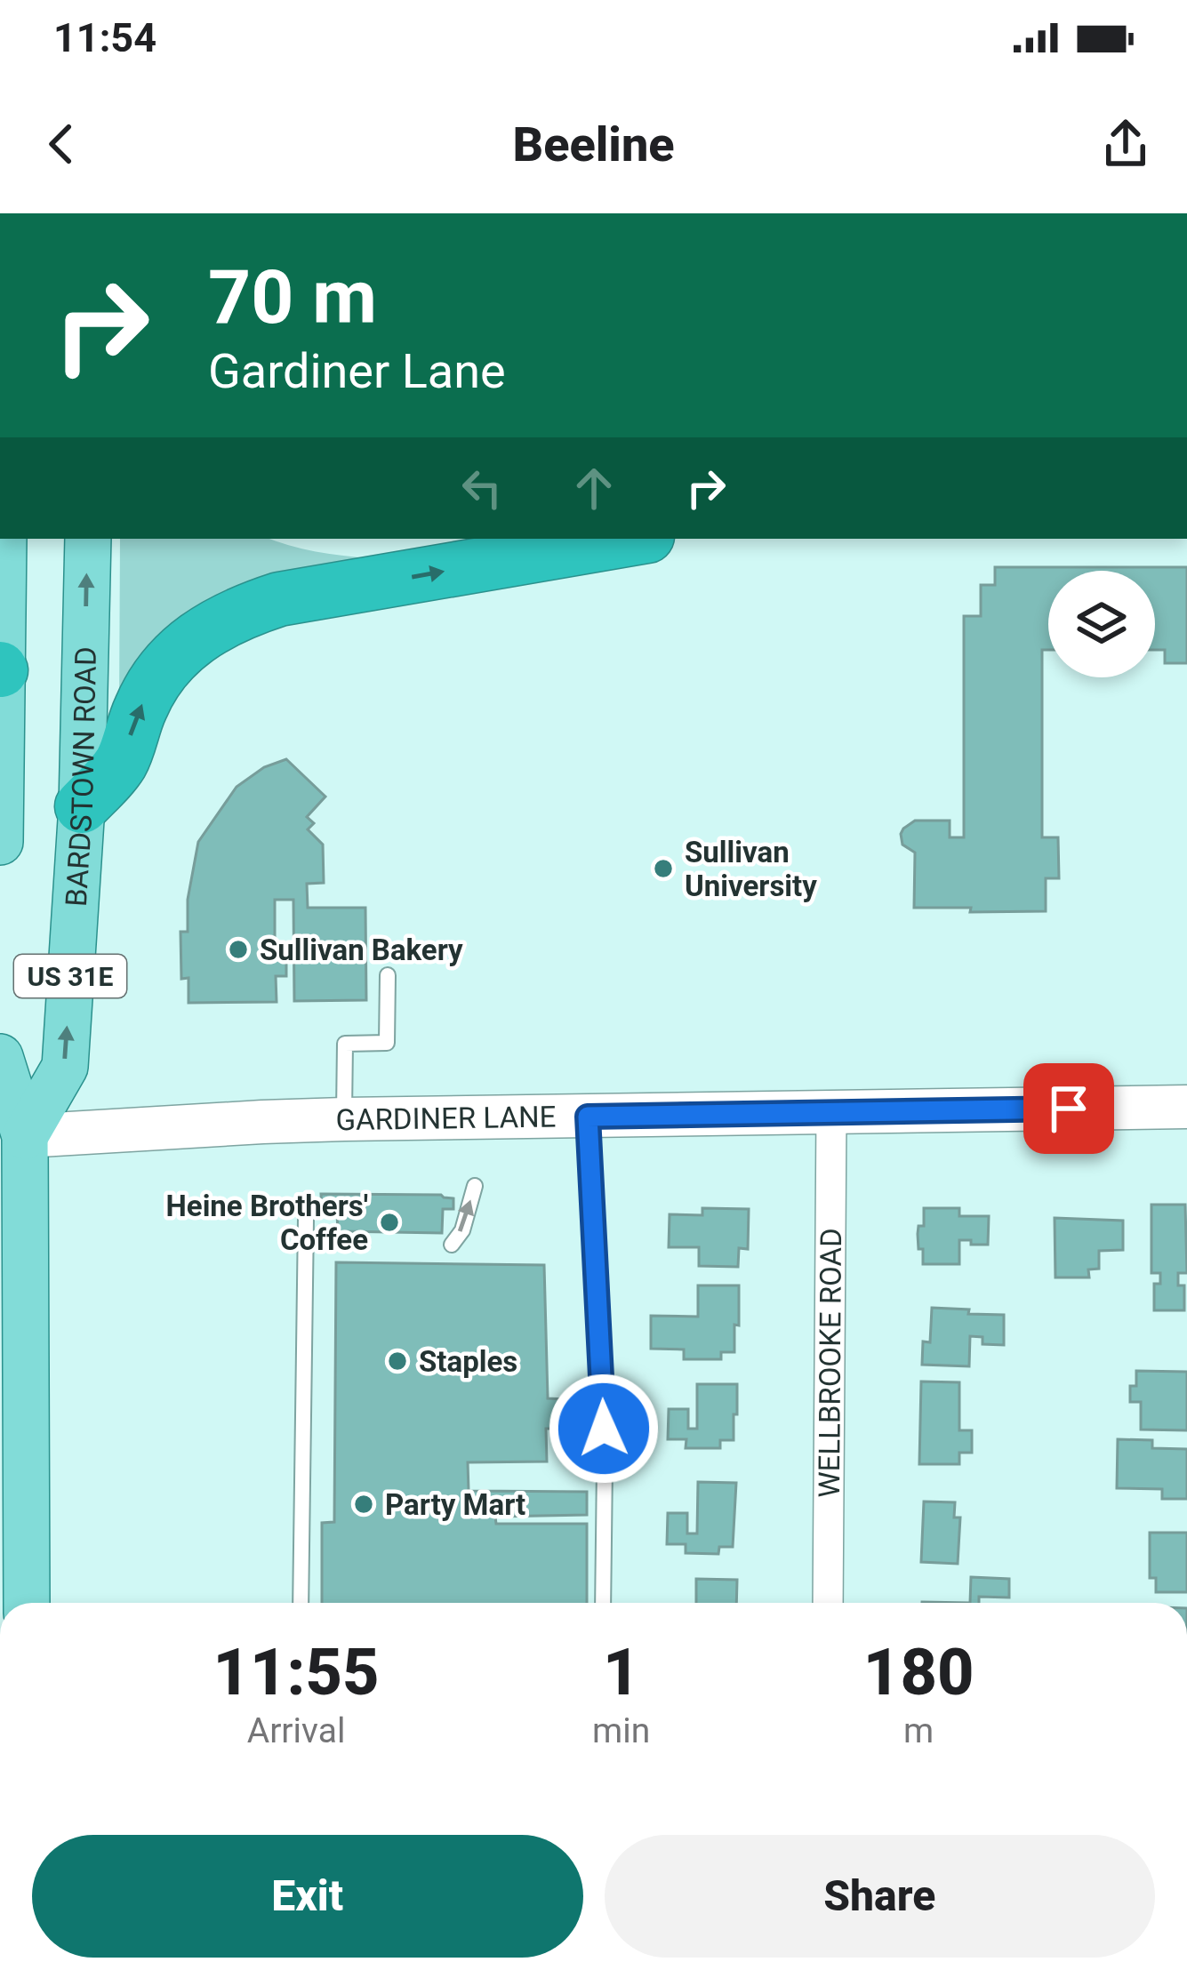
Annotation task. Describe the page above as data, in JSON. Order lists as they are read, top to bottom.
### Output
{
  "streets": {
    "main road": ["BARDSTOWN ROAD", "US 31E", "GARDINER LANE"],
    "street": ["WELLBROOKE ROAD"]
  },
  "crossings": [
    ["BARDSTOWN ROAD", "GARDINER LANE"],
    ["GARDINER LANE", "WELLBROOKE ROAD"]
  ],
  "places": [
    "Sullivan University",
    "Sullivan Bakery",
    "Heine Brothers' Coffee",
    "Staples",
    "Party Mart"
  ],
  "page": {
    "status": "11:54",
    "header": "Beeline",
    "turn": ["70 m", "Gardiner Lane"],
    "eta": [
      "11:55",
      "Arrival",
      "1",
      "min",
      "180",
      "m"
    ],
    "buttons": ["Exit", "Share"]
  }
}
